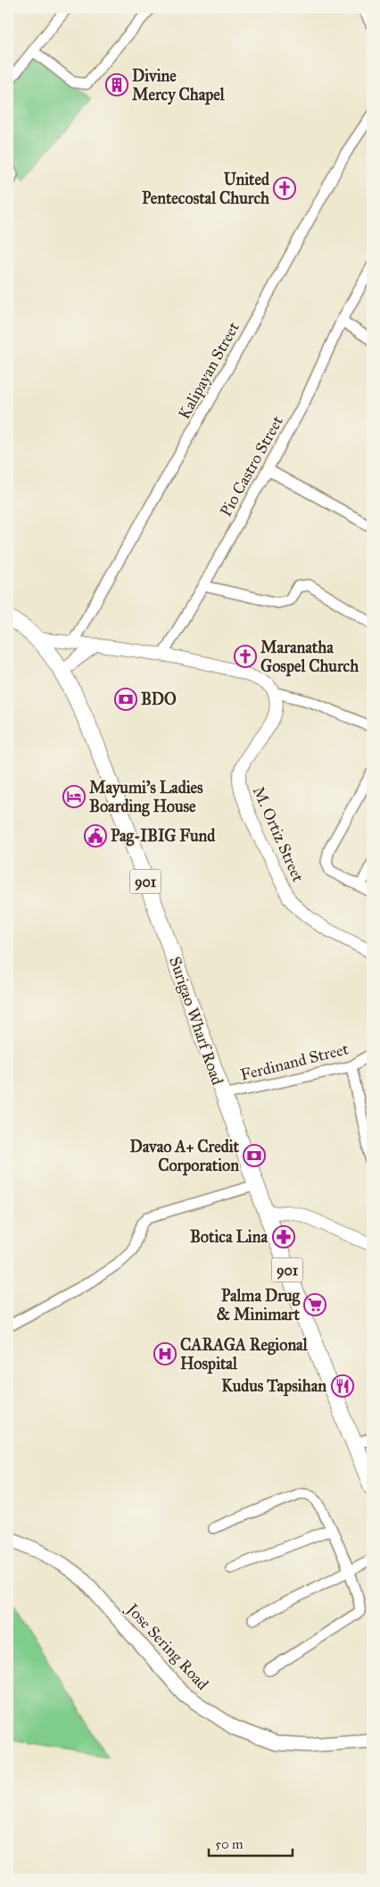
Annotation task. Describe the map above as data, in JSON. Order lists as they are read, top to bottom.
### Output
{
  "streets": {
    "main road": ["901", "Surigao Wharf Road", "Jose Sering Road"],
    "street": [
      "Kalipayan Street",
      "Pio Castro Street",
      "M. Ortiz Street",
      "Ferdinand Street"
    ]
  },
  "crossings": [
    ["901", "Surigao Wharf Road"],
    ["Surigao Wharf Road", "Ferdinand Street"]
  ],
  "places": {
    "building": ["Divine Mercy Chapel"],
    "church": ["United Pentecostal Church", "Maranatha Gospel Church"],
    "bank": ["BDO", "Davao A+ Credit Corporation"],
    "hotel": ["Mayumi's Ladies Boarding House"],
    "public building": ["Pag-IBIG Fund"],
    "pharmacy": ["Botica Lina"],
    "supermarket": ["Palma Drug & Minimart"],
    "hospital": ["CARAGA Regional Hospital"],
    "restaurant": ["Kudus Tapsihan"]
  },
  "scale_bar": "50 m"
}
